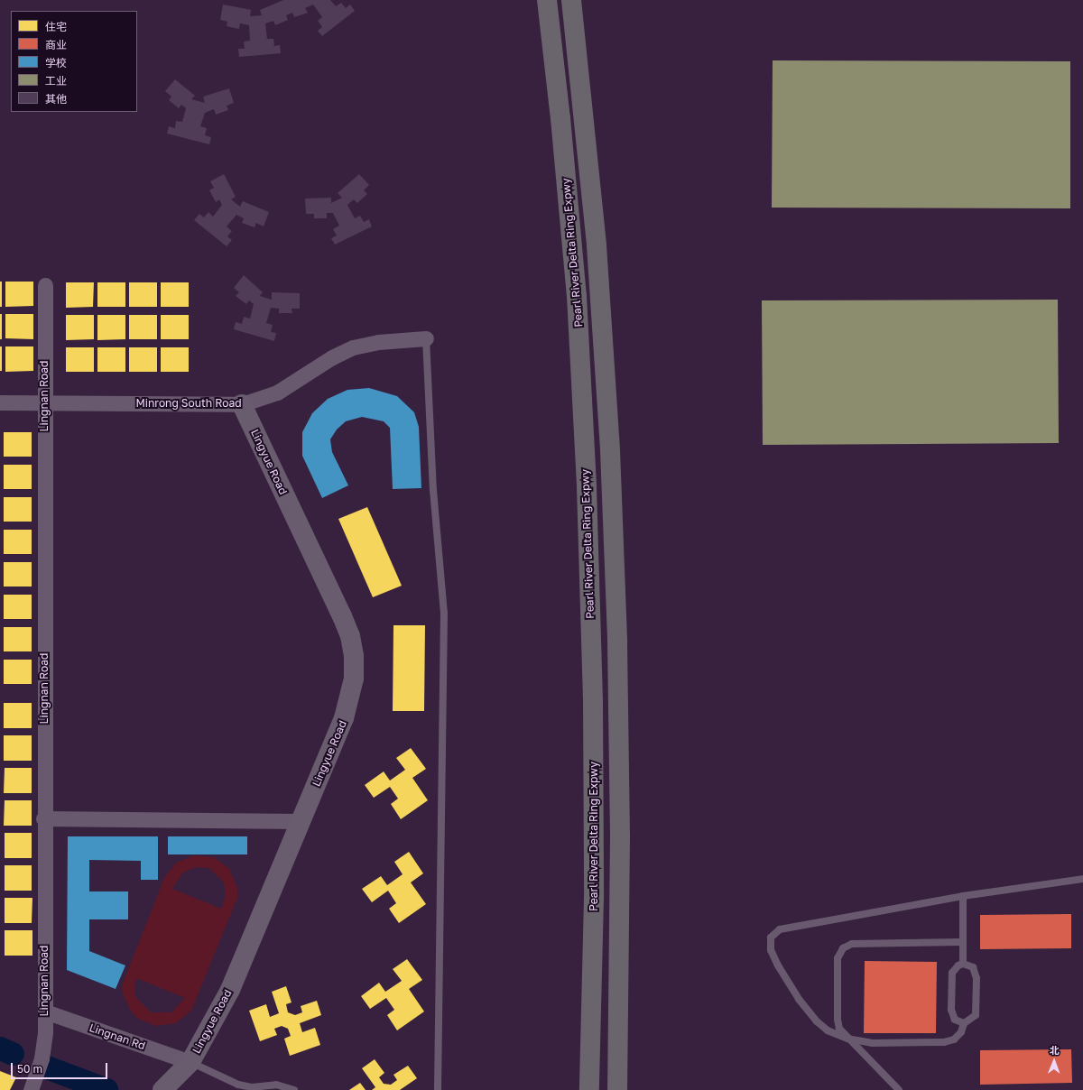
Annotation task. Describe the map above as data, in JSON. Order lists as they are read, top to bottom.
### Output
{
  "streets": {
    "highway": ["Pearl River Delta Ring Expwy"],
    "street": [
      "Lingnan Road",
      "Minrong South Road",
      "Lingyue Road",
      "Lingnan Rd"
    ]
  },
  "crossings": [
    ["Lingnan Road", "Minrong South Road"],
    ["Lingnan Road", "Lingnan Rd"],
    ["Minrong South Road", "Lingyue Road"],
    ["Lingyue Road", "Lingnan Rd"]
  ],
  "legend": [
    "住宅",
    "商业",
    "学校",
    "工业",
    "其他"
  ],
  "scale_bar": "50 m",
  "north": "top"
}
